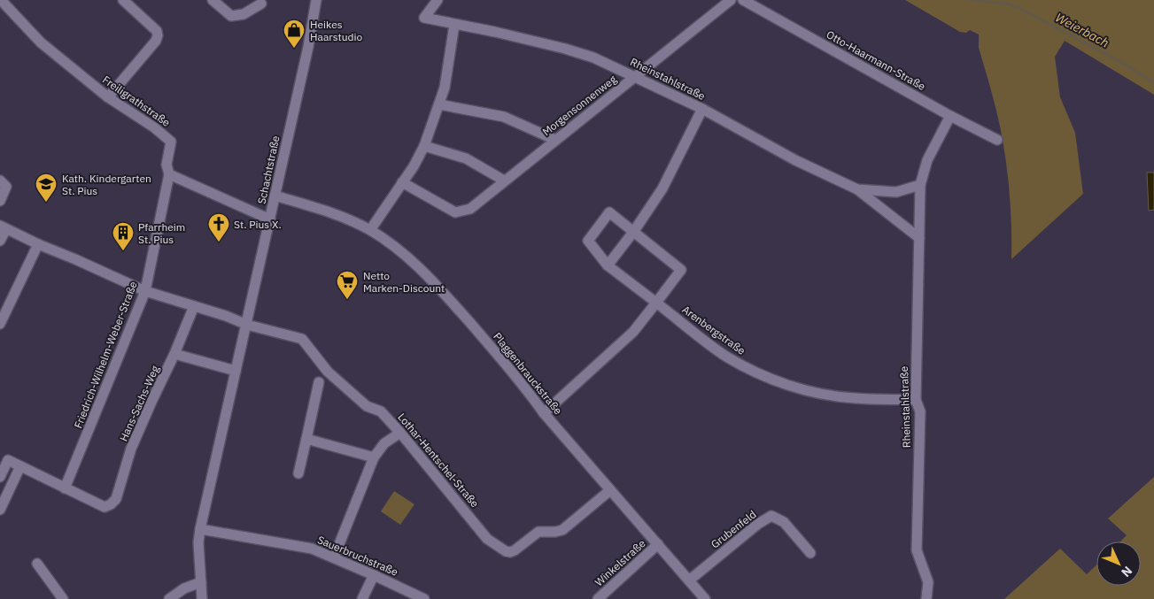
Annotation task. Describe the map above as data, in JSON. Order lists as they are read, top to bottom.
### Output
{
  "streets": {
    "street": [
      "Otto-Haarmann-Straße",
      "Rheinstahlstraße",
      "Freiligrathstraße",
      "Morgensonnenweg",
      "Schachtstraße",
      "Arenbergstraße",
      "Friedrich-Wilhelm-Weber-Straße",
      "Plaggenbrauckstraße",
      "Hans-Sachs-Weg",
      "Lothar-Hentschel-Straße",
      "Grubenfeld",
      "Sauerbruchstraße",
      "Winkelstraße"
    ]
  },
  "crossings": [
    ["Otto-Haarmann-Straße", "Rheinstahlstraße"],
    ["Rheinstahlstraße", "Morgensonnenweg"],
    ["Rheinstahlstraße", "Arenbergstraße"],
    ["Freiligrathstraße", "Friedrich-Wilhelm-Weber-Straße"],
    ["Schachtstraße", "Plaggenbrauckstraße"],
    ["Schachtstraße", "Lothar-Hentschel-Straße"],
    ["Schachtstraße", "Sauerbruchstraße"],
    ["Arenbergstraße", "Plaggenbrauckstraße"],
    ["Friedrich-Wilhelm-Weber-Straße", "Hans-Sachs-Weg"],
    ["Friedrich-Wilhelm-Weber-Straße", "Lothar-Hentschel-Straße"],
    ["Plaggenbrauckstraße", "Lothar-Hentschel-Straße"],
    ["Plaggenbrauckstraße", "Grubenfeld"],
    ["Plaggenbrauckstraße", "Winkelstraße"],
    ["Hans-Sachs-Weg", "Lothar-Hentschel-Straße"]
  ],
  "water": ["Weierbach"],
  "places": {
    "shop": ["Heikes Haarstudio"],
    "school or university": ["Kath. Kindergarten St. Pius"],
    "church": ["St. Pius X."],
    "building": ["Pfarrheim St. Pius"],
    "supermarket": ["Netto Marken-Discount"]
  },
  "north": "bottom right"
}
